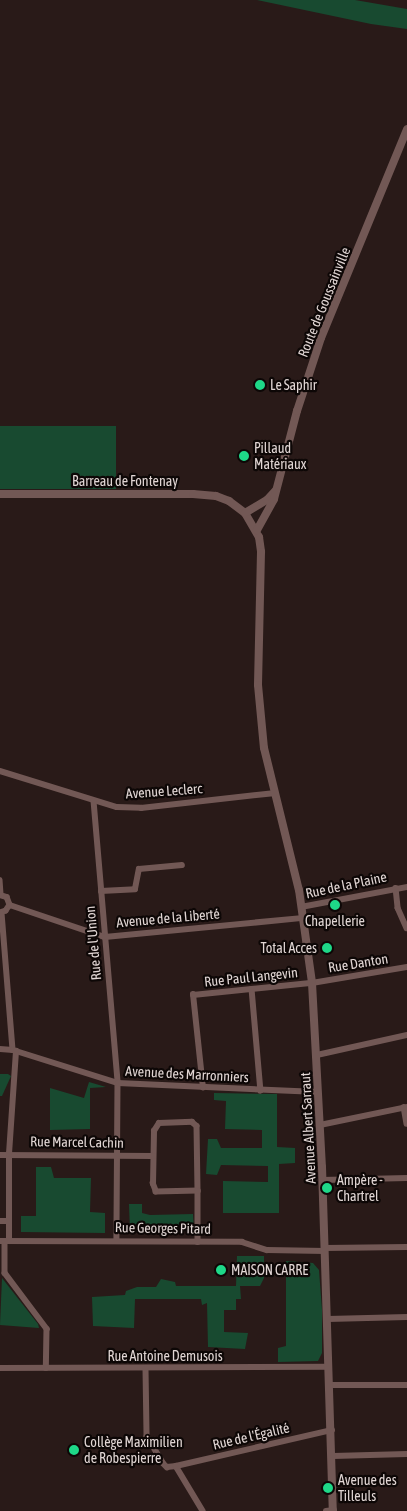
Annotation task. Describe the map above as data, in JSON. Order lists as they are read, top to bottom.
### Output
{
  "streets": {
    "street": [
      "Route de Goussainville",
      "Barreau de Fontenay",
      "Avenue Leclerc",
      "Rue de la Plaine",
      "Avenue de la Liberté",
      "Rue de l'Union",
      "Rue Danton",
      "Rue Paul Langevin",
      "Avenue des Marronniers",
      "Avenue Albert Sarraut",
      "Rue Marcel Cachin",
      "Rue Georges Pitard",
      "Rue Antoine Demusois",
      "Rue de l'Égalité"
    ]
  },
  "crossings": [
    ["Route de Goussainville", "Avenue Albert Sarraut"],
    ["Avenue Leclerc", "Rue de l'Union"],
    ["Avenue Leclerc", "Avenue Albert Sarraut"],
    ["Rue de la Plaine", "Avenue Albert Sarraut"],
    ["Avenue de la Liberté", "Rue de l'Union"],
    ["Avenue de la Liberté", "Avenue Albert Sarraut"],
    ["Rue de l'Union", "Avenue des Marronniers"],
    ["Rue de l'Union", "Rue Marcel Cachin"],
    ["Rue de l'Union", "Rue Georges Pitard"],
    ["Rue Danton", "Rue Paul Langevin"],
    ["Rue Danton", "Avenue Albert Sarraut"],
    ["Rue Paul Langevin", "Avenue des Marronniers"],
    ["Rue Paul Langevin", "Avenue Albert Sarraut"],
    ["Avenue des Marronniers", "Avenue Albert Sarraut"],
    ["Avenue Albert Sarraut", "Rue Georges Pitard"],
    ["Avenue Albert Sarraut", "Rue Antoine Demusois"],
    ["Avenue Albert Sarraut", "Rue de l'Égalité"]
  ],
  "places": [
    "Le Saphir",
    "Pillaud Matériaux",
    "Chapellerie",
    "Total Acces",
    "Ampère - Chartrel",
    "MAISON CARRE",
    "Collège Maximilien de Robespierre",
    "Avenue des Tilleuls"
  ]
}
